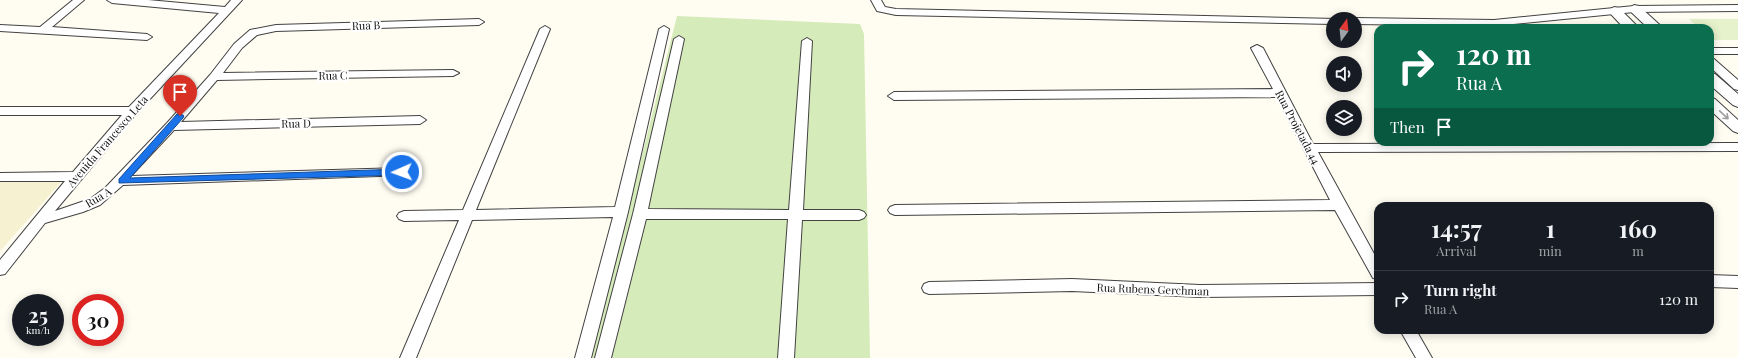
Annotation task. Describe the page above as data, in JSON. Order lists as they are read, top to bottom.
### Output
{
  "streets": {
    "street": [
      "Rua B",
      "Rua C",
      "Rua D",
      "Rua Projetada 44",
      "Avenida Francesco Leta",
      "Rua A",
      "Rua Rubens Gerchman"
    ]
  },
  "crossings": [
    ["Rua B", "Rua A"],
    ["Rua C", "Rua A"],
    ["Rua D", "Rua A"],
    ["Avenida Francesco Leta", "Rua A"]
  ],
  "north": "top",
  "page": {
    "turn": ["120 m", "Rua A"],
    "then": "Then",
    "eta": [
      "14:57",
      "Arrival",
      "1",
      "min",
      "160",
      "m"
    ],
    "list": [
      {
        "name": "Turn right",
        "note": "Rua A",
        "value": "120 m"
      }
    ],
    "speed": "25 km/h",
    "limit": "30"
  }
}
